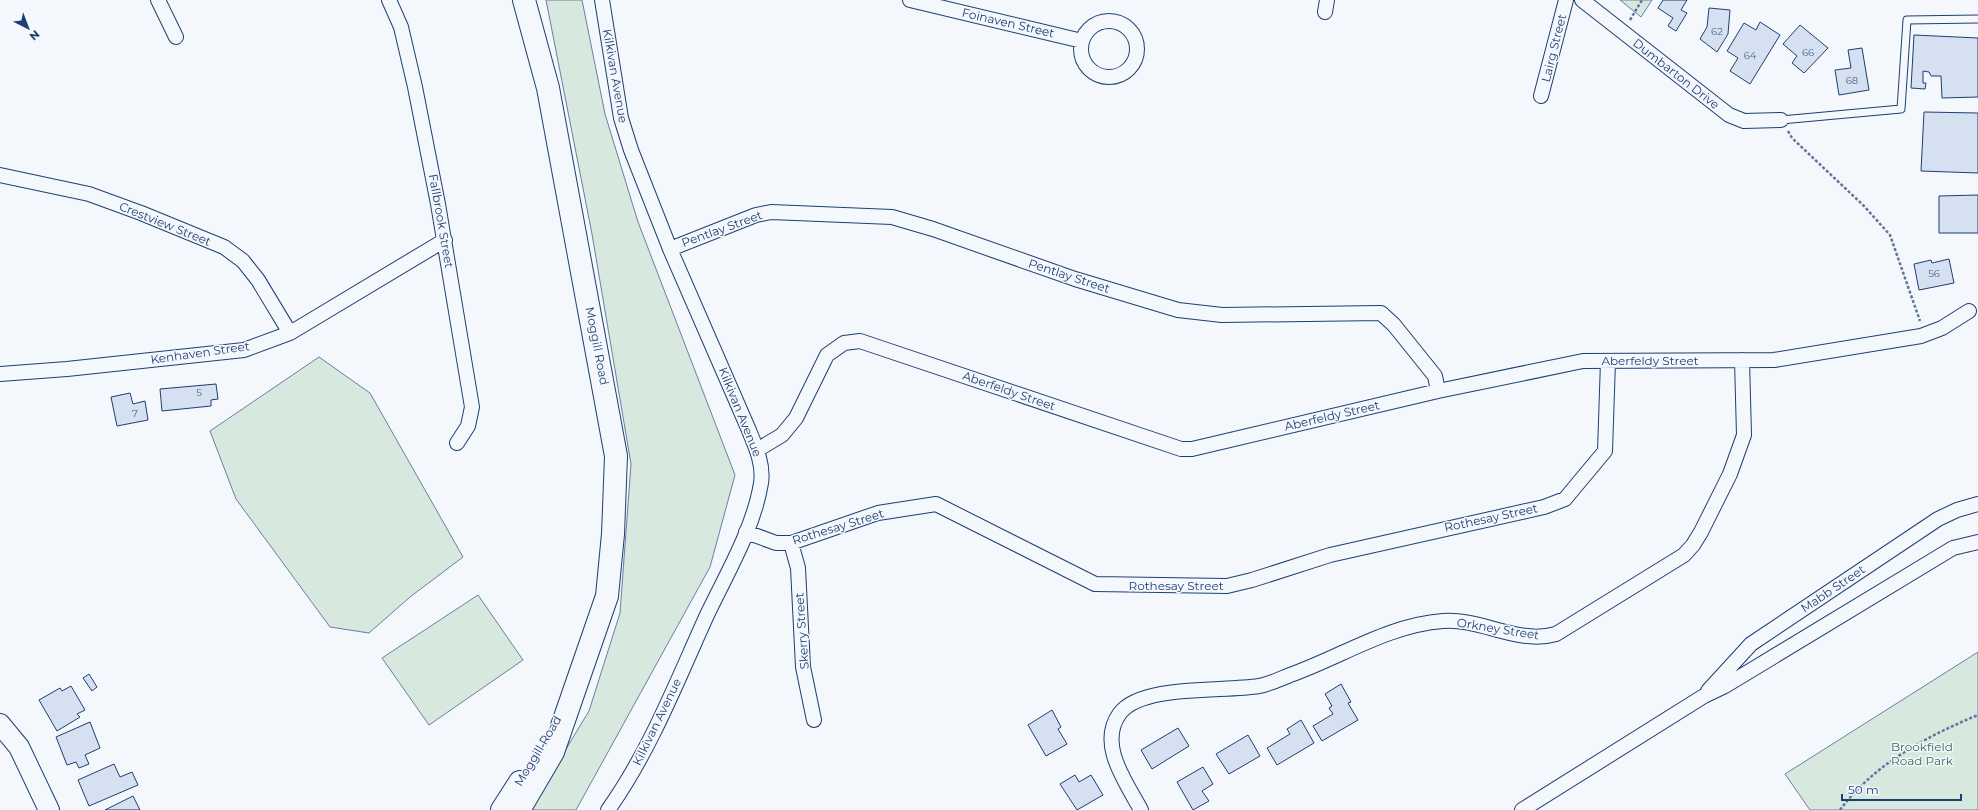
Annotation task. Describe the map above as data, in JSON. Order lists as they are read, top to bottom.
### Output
{
  "streets": {
    "main road": ["Moggill Road"],
    "street": [
      "Foinaven Street",
      "Lairg Street",
      "Dumbarton Drive",
      "Kilkivan Avenue",
      "Fallbrook Street",
      "Crestview Street",
      "Pentlay Street",
      "Kenhaven Street",
      "Aberfeldy Street",
      "Rothesay Street",
      "Mabb Street",
      "Orkney Street",
      "Skerry Street"
    ]
  },
  "crossings": [
    ["Kilkivan Avenue", "Pentlay Street"],
    ["Kilkivan Avenue", "Aberfeldy Street"],
    ["Kilkivan Avenue", "Rothesay Street"],
    ["Fallbrook Street", "Kenhaven Street"],
    ["Crestview Street", "Kenhaven Street"],
    ["Pentlay Street", "Aberfeldy Street"],
    ["Aberfeldy Street", "Rothesay Street"],
    ["Aberfeldy Street", "Orkney Street"],
    ["Rothesay Street", "Skerry Street"]
  ],
  "parks": ["Brookfield Road Park"],
  "house_numbers": [
    "62",
    "66",
    "64",
    "68",
    "56",
    "5",
    "7"
  ],
  "scale_bar": "50 m",
  "north": "bottom right"
}
